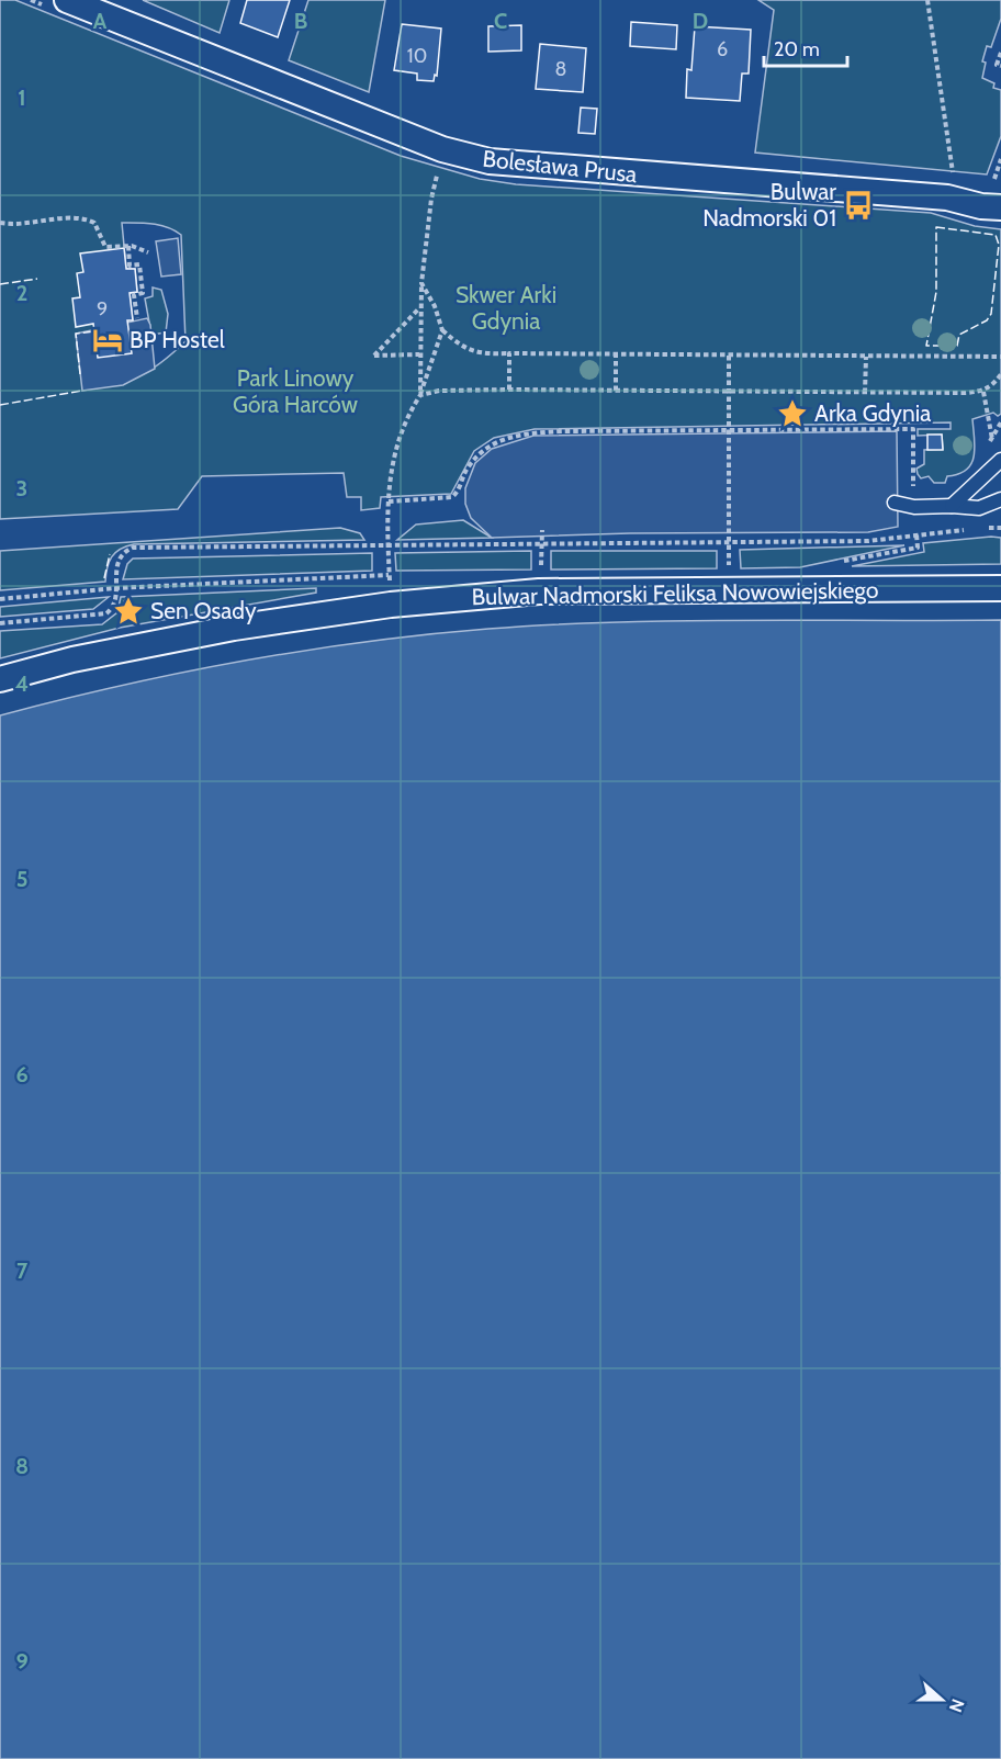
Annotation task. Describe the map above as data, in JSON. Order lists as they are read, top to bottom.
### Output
{
  "streets": {
    "street": ["Bolesława Prusa", "Bulwar Nadmorski Feliksa Nowowiejskiego"]
  },
  "parks": ["Skwer Arki Gdynia", "Park Linowy Góra Harców"],
  "places": {
    "bus stop": ["Bulwar Nadmorski 01"],
    "hotel": ["BP Hostel"],
    "place": ["Arka Gdynia", "Sen Osady"]
  },
  "house_numbers": [
    "6",
    "10",
    "8",
    "9"
  ],
  "scale_bar": "20 m",
  "north": "right",
  "grid": {
    "columns": [
      "A",
      "B",
      "C",
      "D"
    ],
    "rows": [
      "1",
      "2",
      "3",
      "4",
      "5",
      "6",
      "7",
      "8",
      "9"
    ]
  }
}
